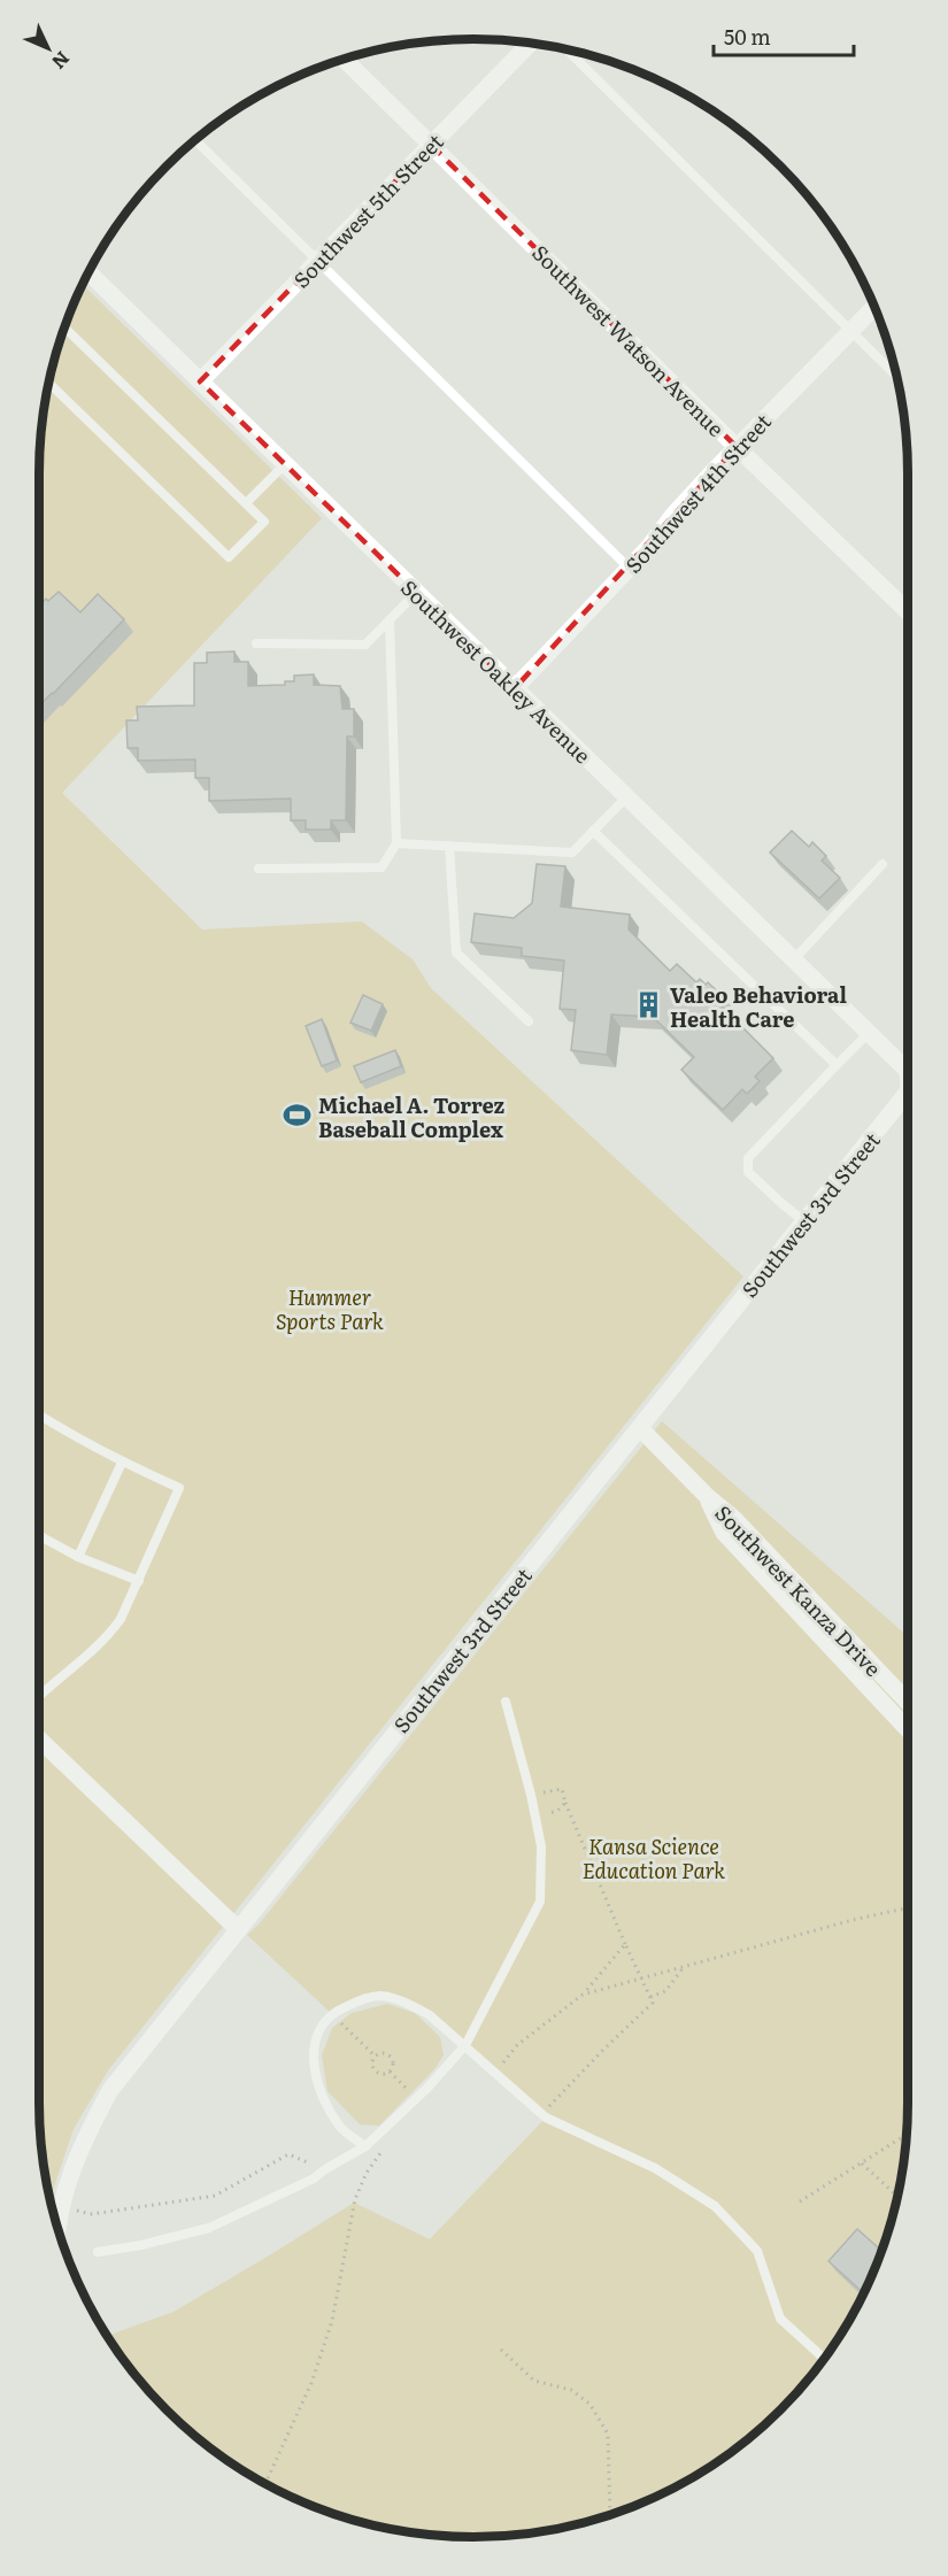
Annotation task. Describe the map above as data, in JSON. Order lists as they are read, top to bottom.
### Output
{
  "streets": {
    "street": [
      "Southwest 5th Street",
      "Southwest Watson Avenue",
      "Southwest 4th Street",
      "Southwest Oakley Avenue",
      "Southwest 3rd Street",
      "Southwest Kanza Drive"
    ]
  },
  "crossings": [
    ["Southwest 5th Street", "Southwest Watson Avenue"],
    ["Southwest 5th Street", "Southwest Oakley Avenue"],
    ["Southwest Watson Avenue", "Southwest 4th Street"],
    ["Southwest 4th Street", "Southwest Oakley Avenue"],
    ["Southwest 3rd Street", "Southwest Kanza Drive"]
  ],
  "parks": ["Hummer Sports Park", "Kansa Science Education Park"],
  "places": {
    "building": ["Valeo Behavioral Health Care"],
    "sports": ["Michael A. Torrez Baseball Complex"]
  },
  "scale_bar": "50 m",
  "north": "bottom right"
}
